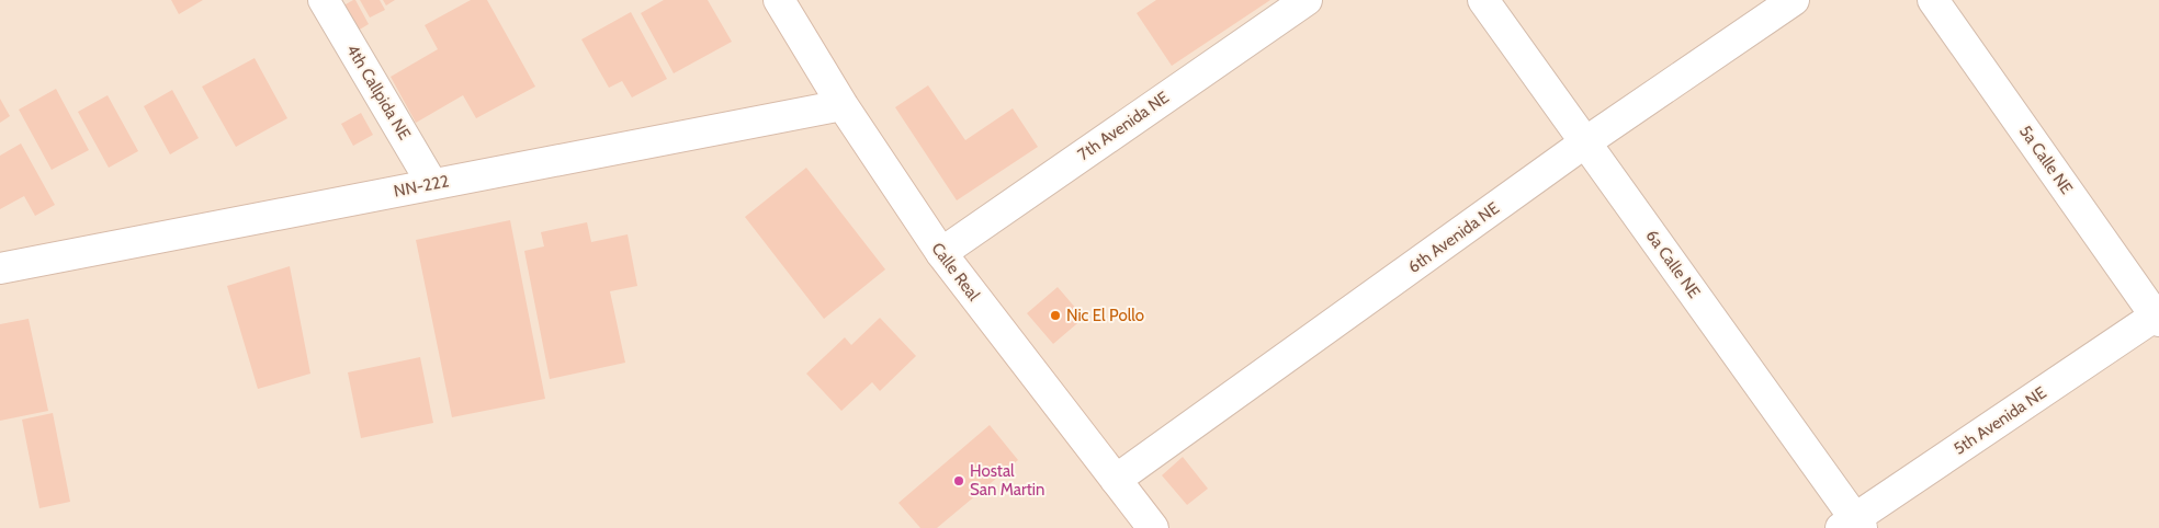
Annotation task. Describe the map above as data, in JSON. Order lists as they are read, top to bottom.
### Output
{
  "streets": {
    "street": [
      "4th Callpida NE",
      "7th Avenida NE",
      "5a Calle NE",
      "NN-222",
      "6th Avenida NE",
      "6a Calle NE",
      "Calle Real",
      "5th Avenida NE"
    ]
  },
  "crossings": [
    ["4th Callpida NE", "NN-222"],
    ["7th Avenida NE", "Calle Real"],
    ["5a Calle NE", "5th Avenida NE"],
    ["NN-222", "Calle Real"],
    ["6th Avenida NE", "6a Calle NE"],
    ["6th Avenida NE", "Calle Real"],
    ["6a Calle NE", "5th Avenida NE"]
  ],
  "places": ["Nic El Pollo", "Hostal San Martin"]
}
